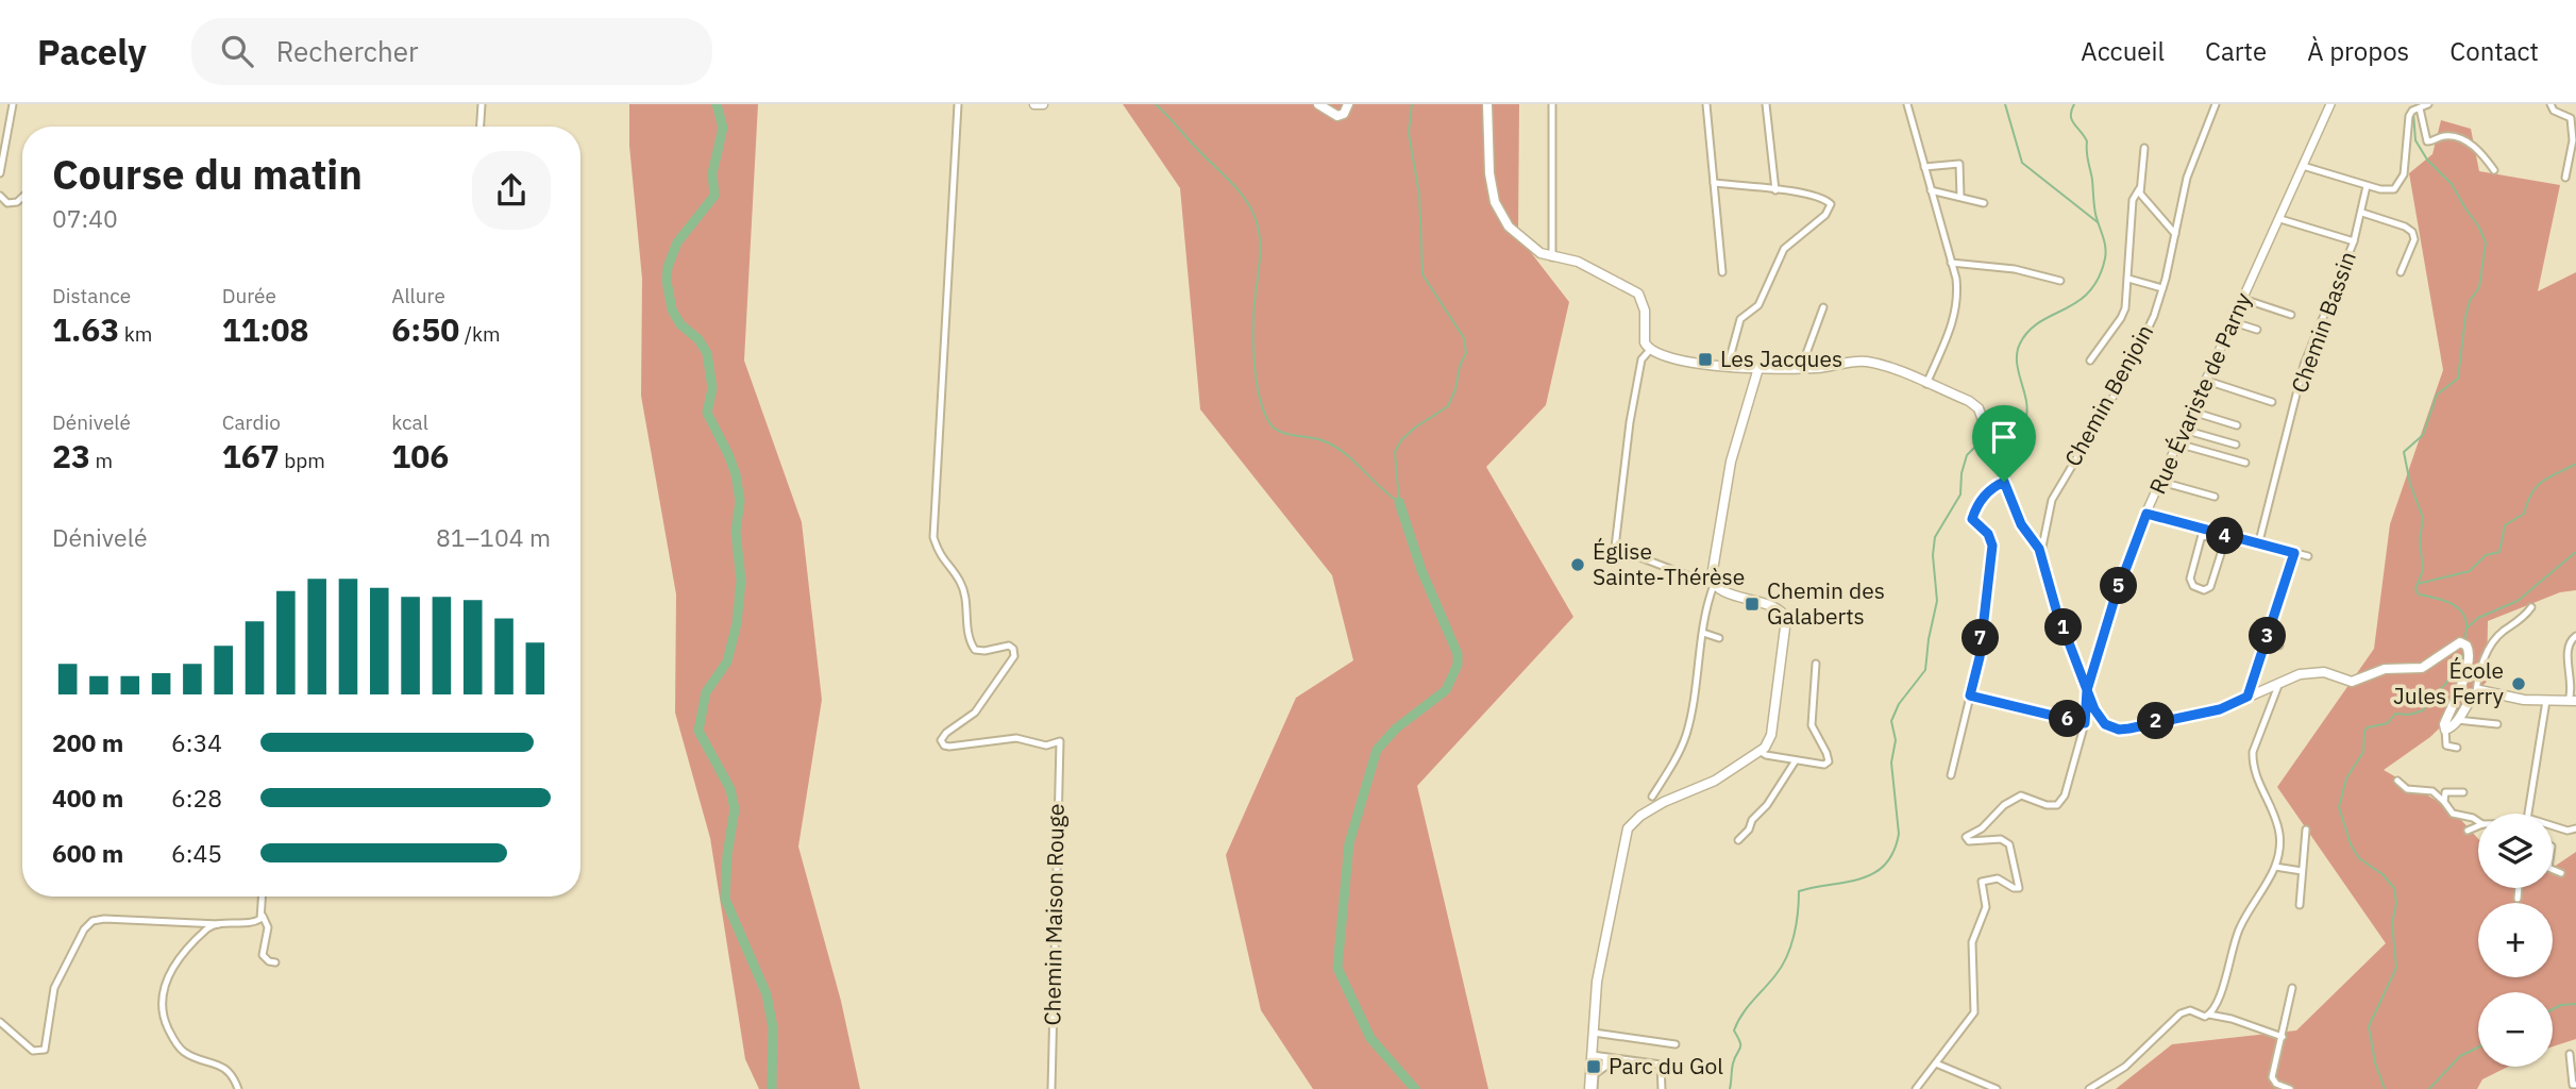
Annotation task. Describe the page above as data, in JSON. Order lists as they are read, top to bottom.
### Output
{
  "streets": {
    "street": [
      "Chemin Bassin",
      "Rue Évariste de Parny",
      "Chemin Benjoin",
      "Chemin Maison Rouge"
    ]
  },
  "places": {
    "transit": ["Les Jacques", "Chemin des Galaberts", "Parc du Gol"],
    "other": ["Église Sainte-Thérèse", "École Jules Ferry"]
  },
  "page": {
    "header": "Pacely",
    "search": "Rechercher",
    "nav": [
      "Accueil",
      "Carte",
      "À propos",
      "Contact"
    ],
    "heading": ["Course du matin", "07:40"],
    "stats": [
      ["Distance", "1.63 km"],
      ["Durée", "11:08"],
      ["Allure", "6:50 /km"],
      ["Dénivelé", "23 m"],
      ["Cardio", "167 bpm"],
      ["kcal", "106"]
    ],
    "chart": ["Dénivelé", "81–104 m"],
    "pins": [
      "4",
      "5",
      "1",
      "3",
      "7",
      "6",
      "2"
    ],
    "list": [
      {
        "name": "200 m",
        "note": "6:34"
      },
      {
        "name": "400 m",
        "note": "6:28"
      },
      {
        "name": "600 m",
        "note": "6:45"
      }
    ],
    "map_buttons": ["+", "−"]
  }
}
